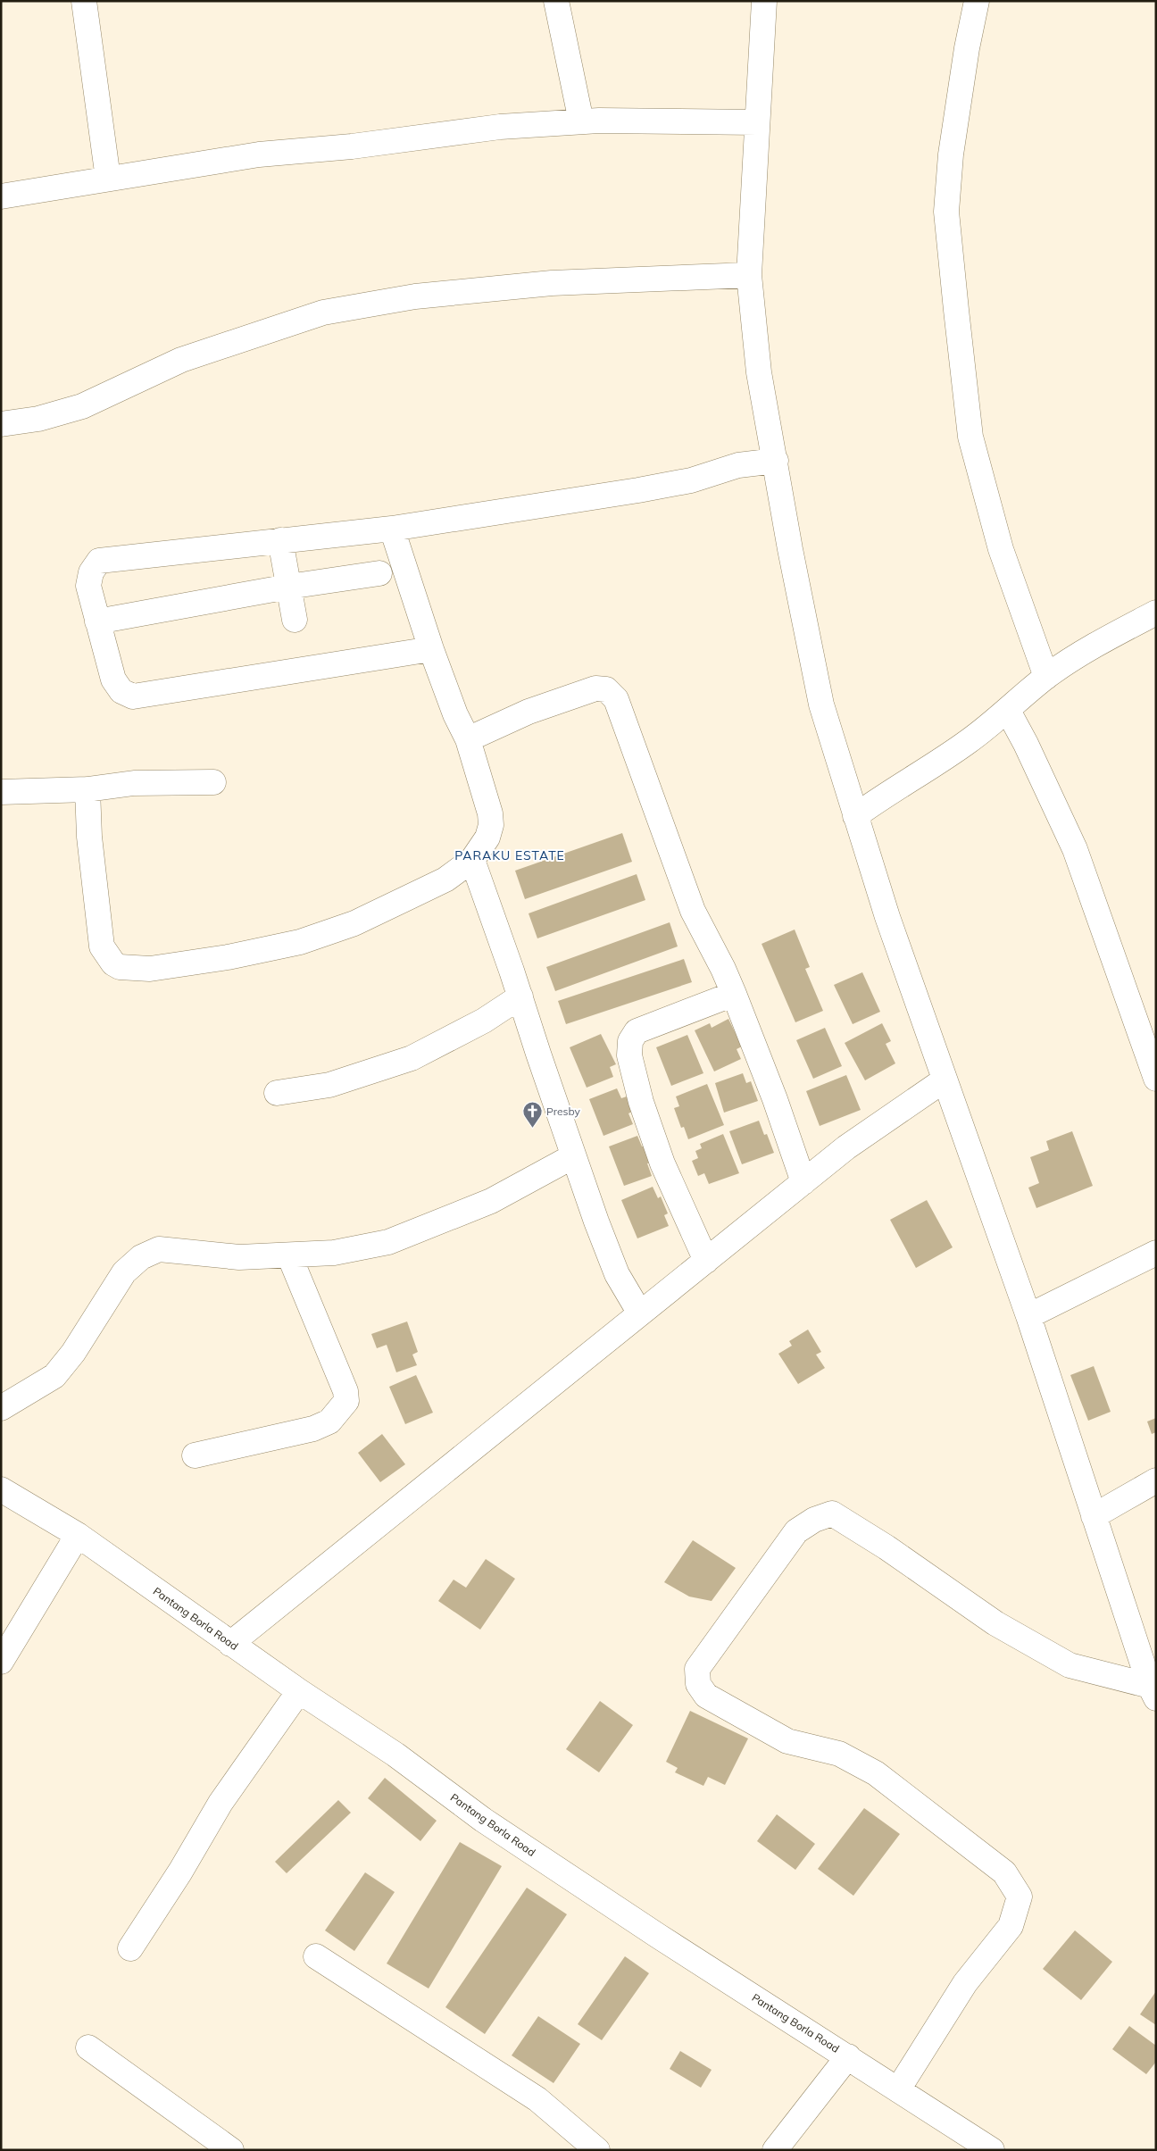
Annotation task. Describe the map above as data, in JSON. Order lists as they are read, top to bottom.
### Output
{
  "streets": {
    "street": ["Pantang Borla Road"]
  },
  "districts": ["PARAKU ESTATE"],
  "places": {
    "church": ["Presby"]
  }
}
